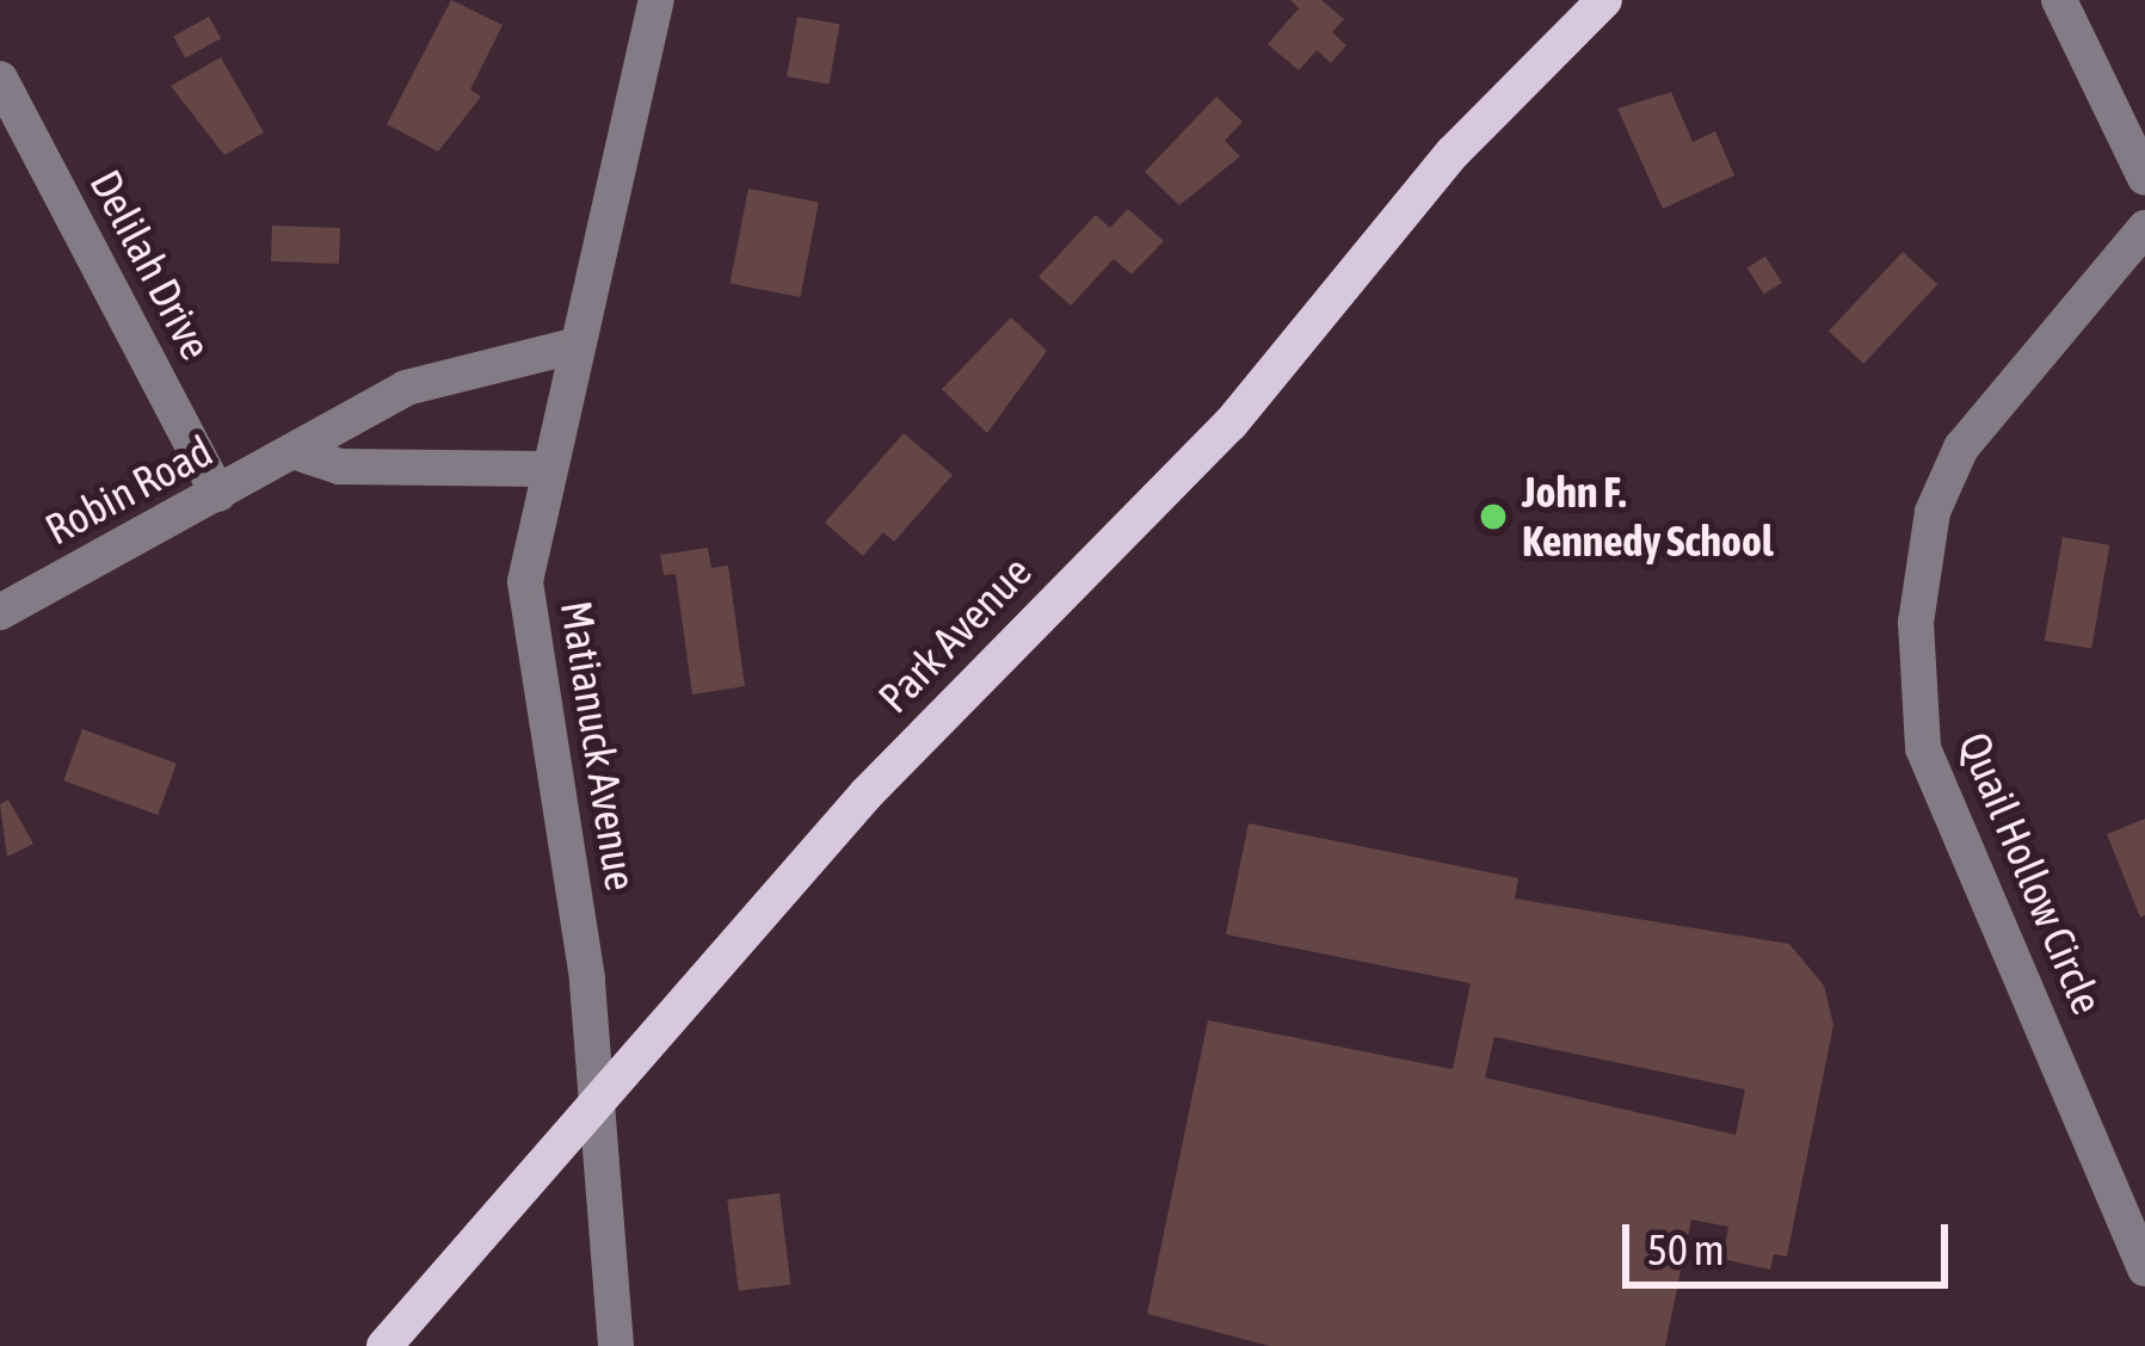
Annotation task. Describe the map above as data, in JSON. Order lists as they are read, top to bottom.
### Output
{
  "streets": {
    "main road": ["Park Avenue"],
    "street": [
      "Delilah Drive",
      "Robin Road",
      "Matianuck Avenue",
      "Quail Hollow Circle"
    ]
  },
  "crossings": [
    ["Delilah Drive", "Robin Road"],
    ["Robin Road", "Matianuck Avenue"],
    ["Park Avenue", "Matianuck Avenue"]
  ],
  "places": ["John F. Kennedy School"],
  "scale_bar": "50 m"
}
